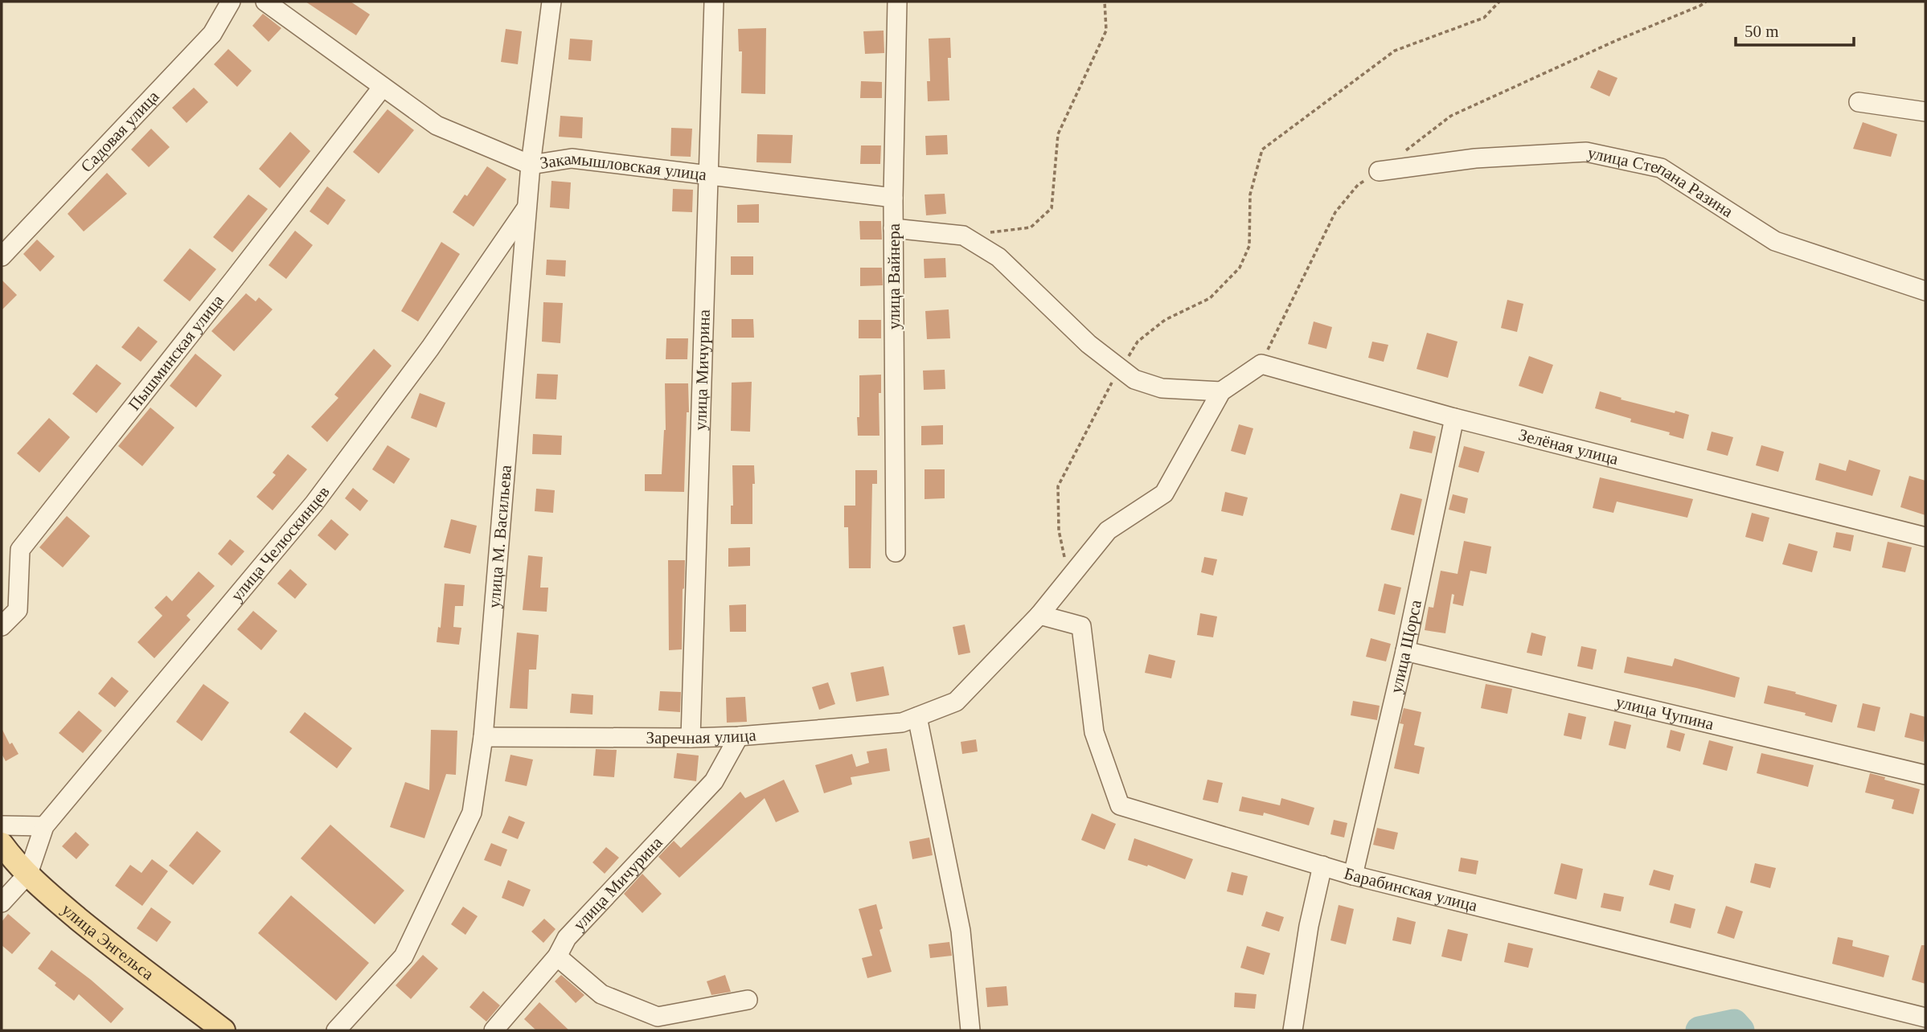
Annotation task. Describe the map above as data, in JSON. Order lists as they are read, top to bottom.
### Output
{
  "streets": {
    "main road": ["улица Энгельса"],
    "street": [
      "Садовая улица",
      "Закамышловская улица",
      "улица Степана Разина",
      "улица Вайнера",
      "Пышминская улица",
      "улица Мичурина",
      "Зелёная улица",
      "улица М. Васильева",
      "улица Челюскинцев",
      "улица Щорса",
      "улица Чупина",
      "Заречная улица",
      "Барабинская улица"
    ]
  },
  "crossings": [
    ["Закамышловская улица", "улица Вайнера"],
    ["Закамышловская улица", "Пышминская улица"],
    ["Закамышловская улица", "улица Мичурина"],
    ["Закамышловская улица", "улица М. Васильева"],
    ["улица Мичурина", "Заречная улица"],
    ["Зелёная улица", "улица Щорса"],
    ["Зелёная улица", "Заречная улица"],
    ["улица М. Васильева", "улица Челюскинцев"],
    ["улица М. Васильева", "Заречная улица"],
    ["улица Челюскинцев", "улица Энгельса"],
    ["улица Щорса", "улица Чупина"],
    ["улица Щорса", "Барабинская улица"],
    ["Заречная улица", "Барабинская улица"]
  ],
  "scale_bar": "50 m"
}
